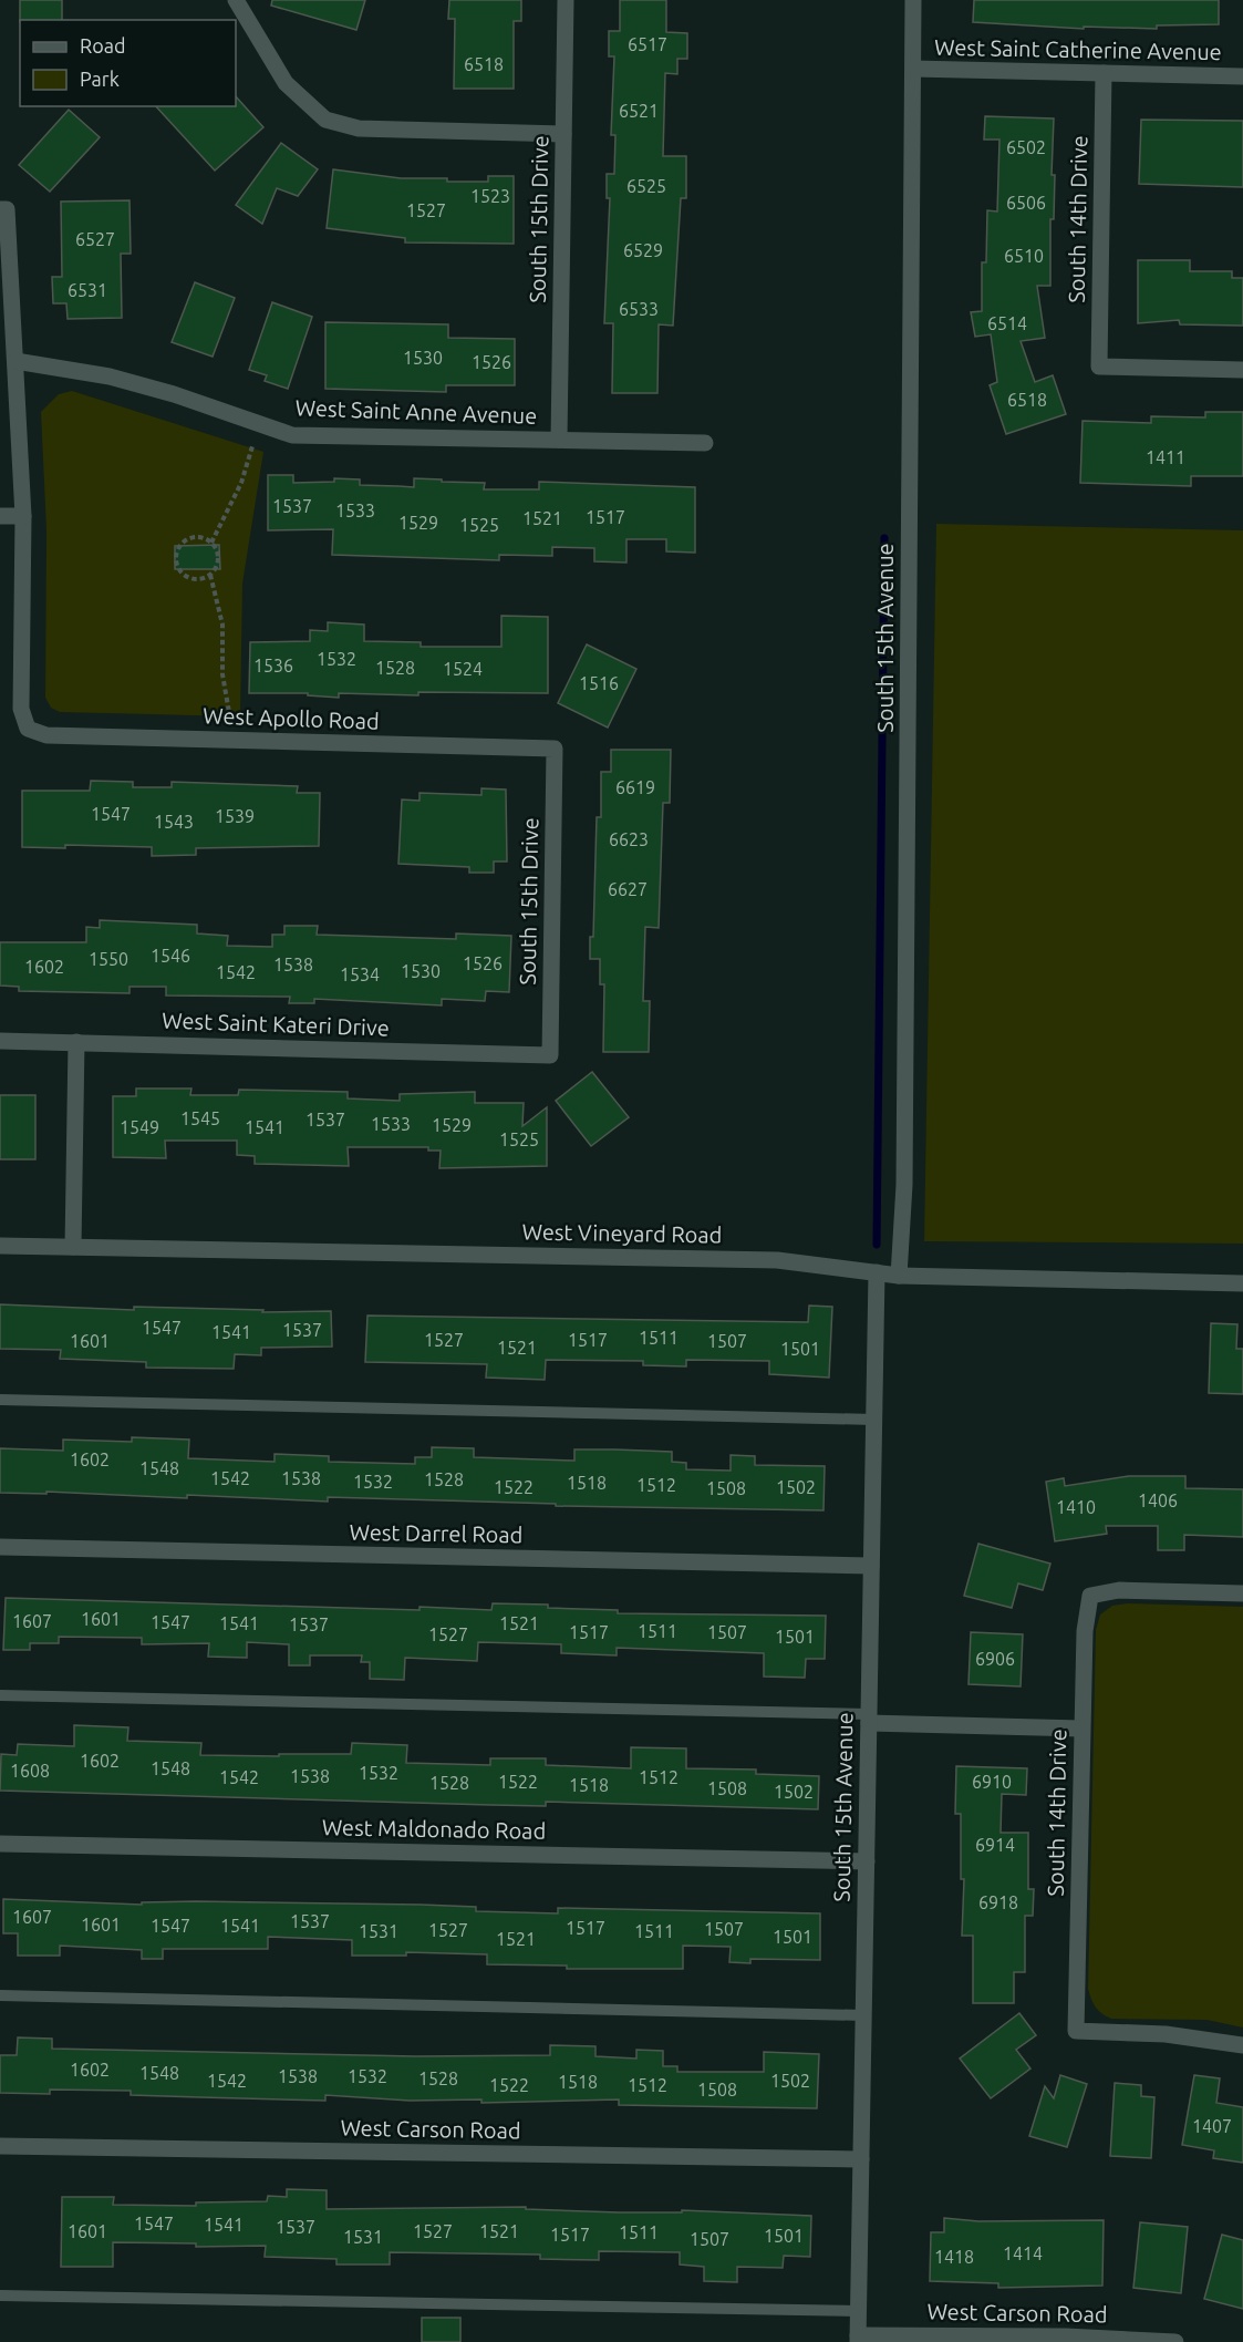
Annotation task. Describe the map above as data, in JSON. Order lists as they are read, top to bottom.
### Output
{
  "streets": {
    "street": [
      "West Saint Catherine Avenue",
      "South 15th Drive",
      "South 14th Drive",
      "West Saint Anne Avenue",
      "South 15th Avenue",
      "West Apollo Road",
      "West Saint Kateri Drive",
      "West Vineyard Road",
      "West Darrel Road",
      "West Maldonado Road",
      "West Carson Road"
    ]
  },
  "crossings": [
    ["West Saint Catherine Avenue", "South 14th Drive"],
    ["West Saint Catherine Avenue", "South 15th Avenue"],
    ["South 15th Drive", "West Saint Anne Avenue"],
    ["South 15th Drive", "West Apollo Road"],
    ["South 15th Drive", "West Saint Kateri Drive"],
    ["South 15th Avenue", "West Vineyard Road"],
    ["South 15th Avenue", "West Darrel Road"],
    ["South 15th Avenue", "West Maldonado Road"],
    ["South 15th Avenue", "West Carson Road"]
  ],
  "house_numbers": [
    "6517",
    "6518",
    "6521",
    "6502",
    "6525",
    "1523",
    "6506",
    "1527",
    "6527",
    "6529",
    "6510",
    "6531",
    "6533",
    "6514",
    "1530",
    "1526",
    "6518",
    "1411",
    "1537",
    "1533",
    "1517",
    "1521",
    "1529",
    "1525",
    "1532",
    "1536",
    "1528",
    "1524",
    "1516",
    "6619",
    "1547",
    "1539",
    "1543",
    "6623",
    "6627",
    "1546",
    "1550",
    "1526",
    "1538",
    "1602",
    "1530",
    "1542",
    "1534",
    "1545",
    "1537",
    "1533",
    "1529",
    "1549",
    "1541",
    "1525",
    "1547",
    "1537",
    "1541",
    "1511",
    "1527",
    "1517",
    "1601",
    "1507",
    "1521",
    "1501",
    "1602",
    "1548",
    "1542",
    "1538",
    "1528",
    "1532",
    "1518",
    "1512",
    "1522",
    "1502",
    "1508",
    "1406",
    "1410",
    "1601",
    "1607",
    "1547",
    "1541",
    "1521",
    "1537",
    "1511",
    "1517",
    "1507",
    "1527",
    "1501",
    "6906",
    "1602",
    "1548",
    "1608",
    "1532",
    "1538",
    "1542",
    "1512",
    "1522",
    "6910",
    "1528",
    "1518",
    "1508",
    "1502",
    "6914",
    "6918",
    "1607",
    "1537",
    "1601",
    "1547",
    "1541",
    "1517",
    "1507",
    "1527",
    "1531",
    "1511",
    "1501",
    "1521",
    "1602",
    "1548",
    "1538",
    "1532",
    "1528",
    "1542",
    "1502",
    "1518",
    "1522",
    "1512",
    "1508",
    "1407",
    "1547",
    "1541",
    "1537",
    "1601",
    "1527",
    "1521",
    "1511",
    "1517",
    "1501",
    "1531",
    "1507",
    "1414",
    "1418"
  ],
  "legend": ["Road", "Park"]
}
